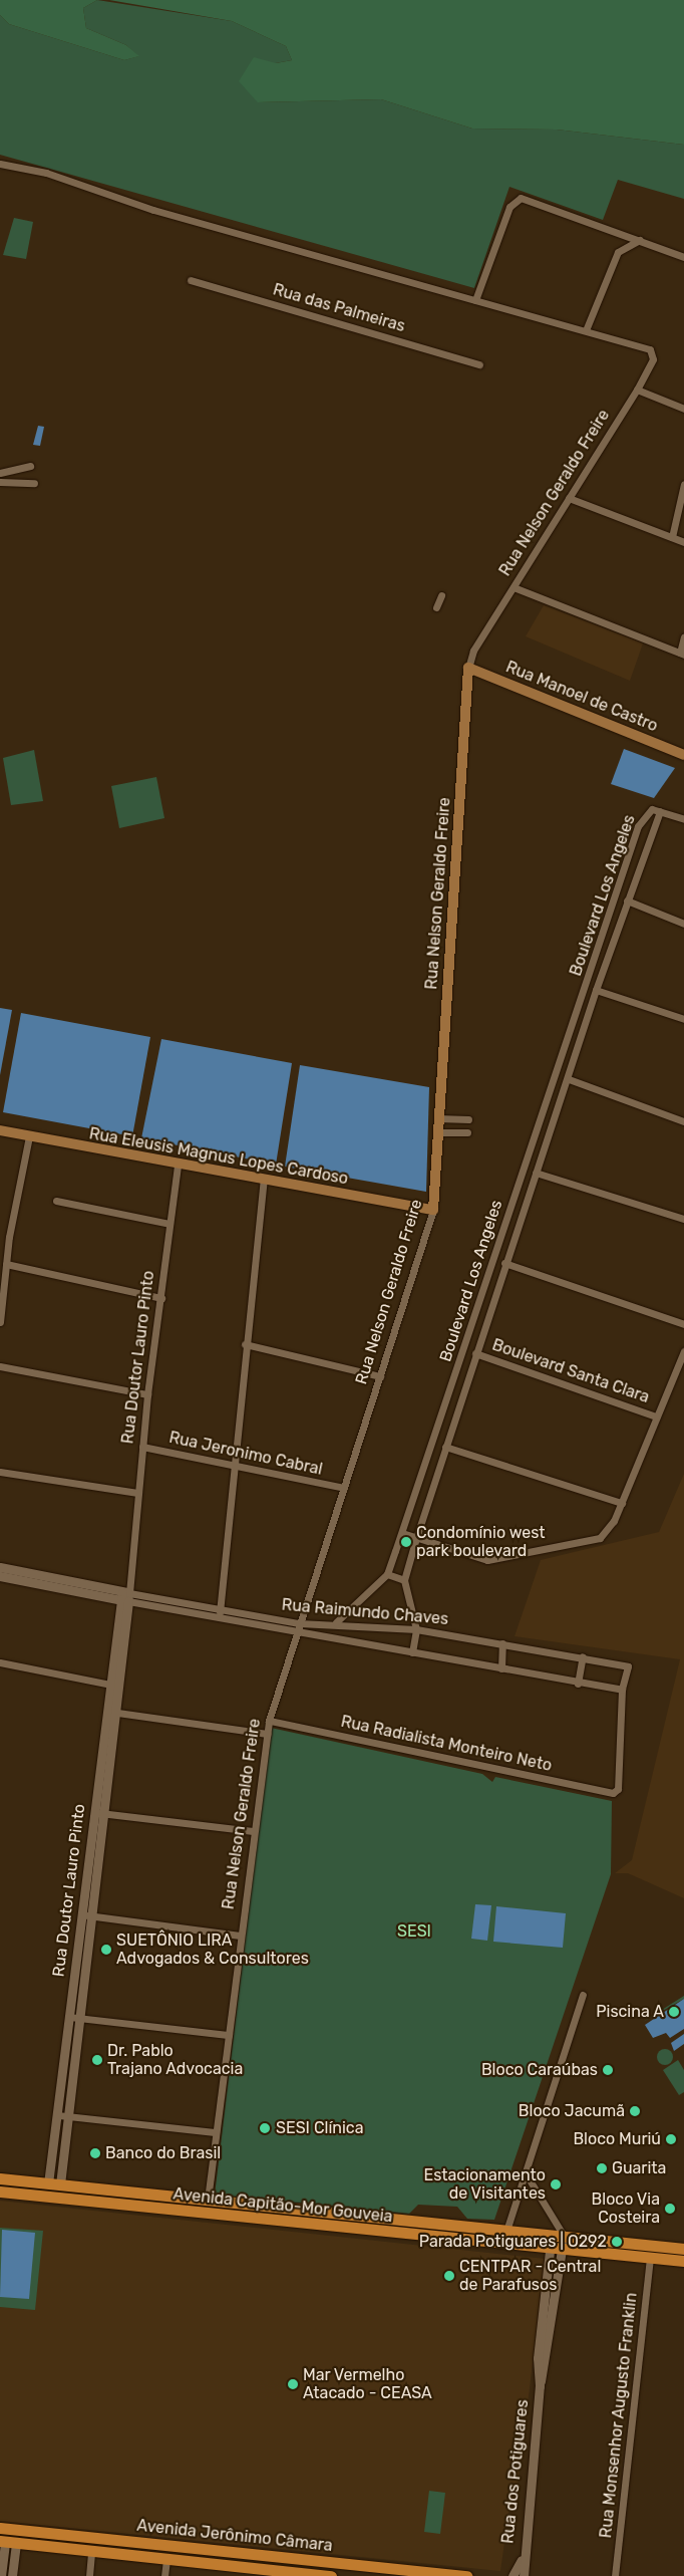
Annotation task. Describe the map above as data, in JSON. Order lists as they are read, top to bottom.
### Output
{
  "streets": {
    "main road": [
      "Rua Nelson Geraldo Freire",
      "Rua Manoel de Castro",
      "Rua Eleusis Magnus Lopes Cardoso",
      "Avenida Capitão-Mor Gouveia",
      "Avenida Jerônimo Câmara"
    ],
    "street": [
      "Rua das Palmeiras",
      "Boulevard Los Angeles",
      "Rua Doutor Lauro Pinto",
      "Boulevard Santa Clara",
      "Rua Jeronimo Cabral",
      "Rua Raimundo Chaves",
      "Rua Radialista Monteiro Neto",
      "Rua Monsenhor Augusto Franklin",
      "Rua dos Potiguares"
    ]
  },
  "crossings": [
    ["Rua Nelson Geraldo Freire", "Rua Manoel de Castro"],
    ["Rua Nelson Geraldo Freire", "Rua Eleusis Magnus Lopes Cardoso"],
    ["Rua Nelson Geraldo Freire", "Rua Jeronimo Cabral"],
    ["Rua Nelson Geraldo Freire", "Rua Raimundo Chaves"],
    ["Rua Nelson Geraldo Freire", "Rua Radialista Monteiro Neto"],
    ["Rua Nelson Geraldo Freire", "Avenida Capitão-Mor Gouveia"],
    ["Boulevard Los Angeles", "Boulevard Santa Clara"],
    ["Boulevard Los Angeles", "Rua Raimundo Chaves"],
    ["Rua Eleusis Magnus Lopes Cardoso", "Rua Doutor Lauro Pinto"],
    ["Rua Doutor Lauro Pinto", "Rua Jeronimo Cabral"],
    ["Rua Doutor Lauro Pinto", "Rua Raimundo Chaves"],
    ["Rua Doutor Lauro Pinto", "Avenida Capitão-Mor Gouveia"],
    ["Rua Raimundo Chaves", "Rua Radialista Monteiro Neto"],
    ["Avenida Capitão-Mor Gouveia", "Rua Monsenhor Augusto Franklin"],
    ["Avenida Capitão-Mor Gouveia", "Rua dos Potiguares"]
  ],
  "parks": ["SESI"],
  "places": [
    "Condomínio west park boulevard",
    "SUETÔNIO LIRA Advogados & Consultores",
    "Piscina A",
    "Dr. Pablo Trajano Advocacia",
    "Bloco Caraúbas",
    "Bloco Jacumã",
    "SESI Clínica",
    "Bloco Muriú",
    "Banco do Brasil",
    "Guarita",
    "Estacionamento de Visitantes",
    "Bloco Via Costeira",
    "Parada Potiguares | O292",
    "CENTPAR - Central de Parafusos",
    "Mar Vermelho Atacado - CEASA"
  ]
}
